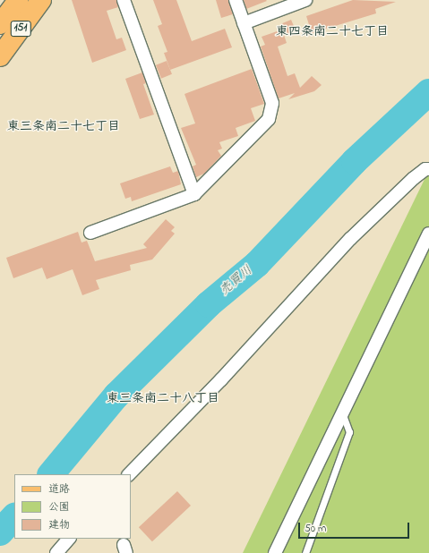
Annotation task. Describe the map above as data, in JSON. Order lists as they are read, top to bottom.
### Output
{
  "streets": {
    "main road": ["151"]
  },
  "districts": ["東四条南二十七丁目", "東三条南二十七丁目", "東三条南二十八丁目"],
  "water": ["売買川"],
  "legend": ["道路", "公園", "建物"],
  "scale_bar": "50 m"
}
